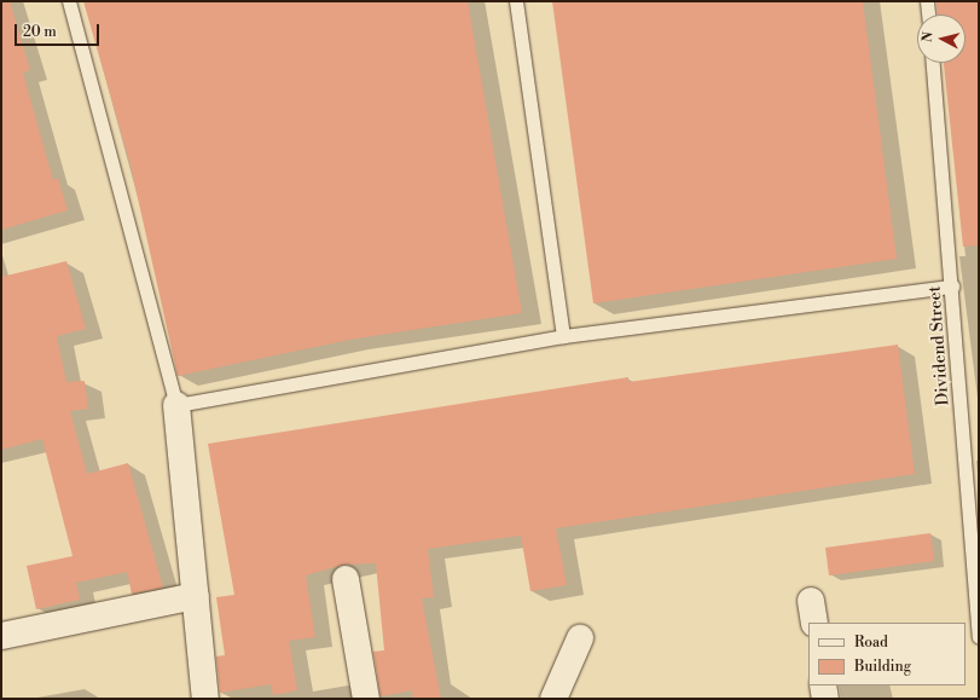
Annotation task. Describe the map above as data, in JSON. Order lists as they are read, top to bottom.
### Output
{
  "streets": {
    "lane": ["Dividend Street"]
  },
  "legend": ["Road", "Building"],
  "scale_bar": "20 m",
  "north": "left"
}
